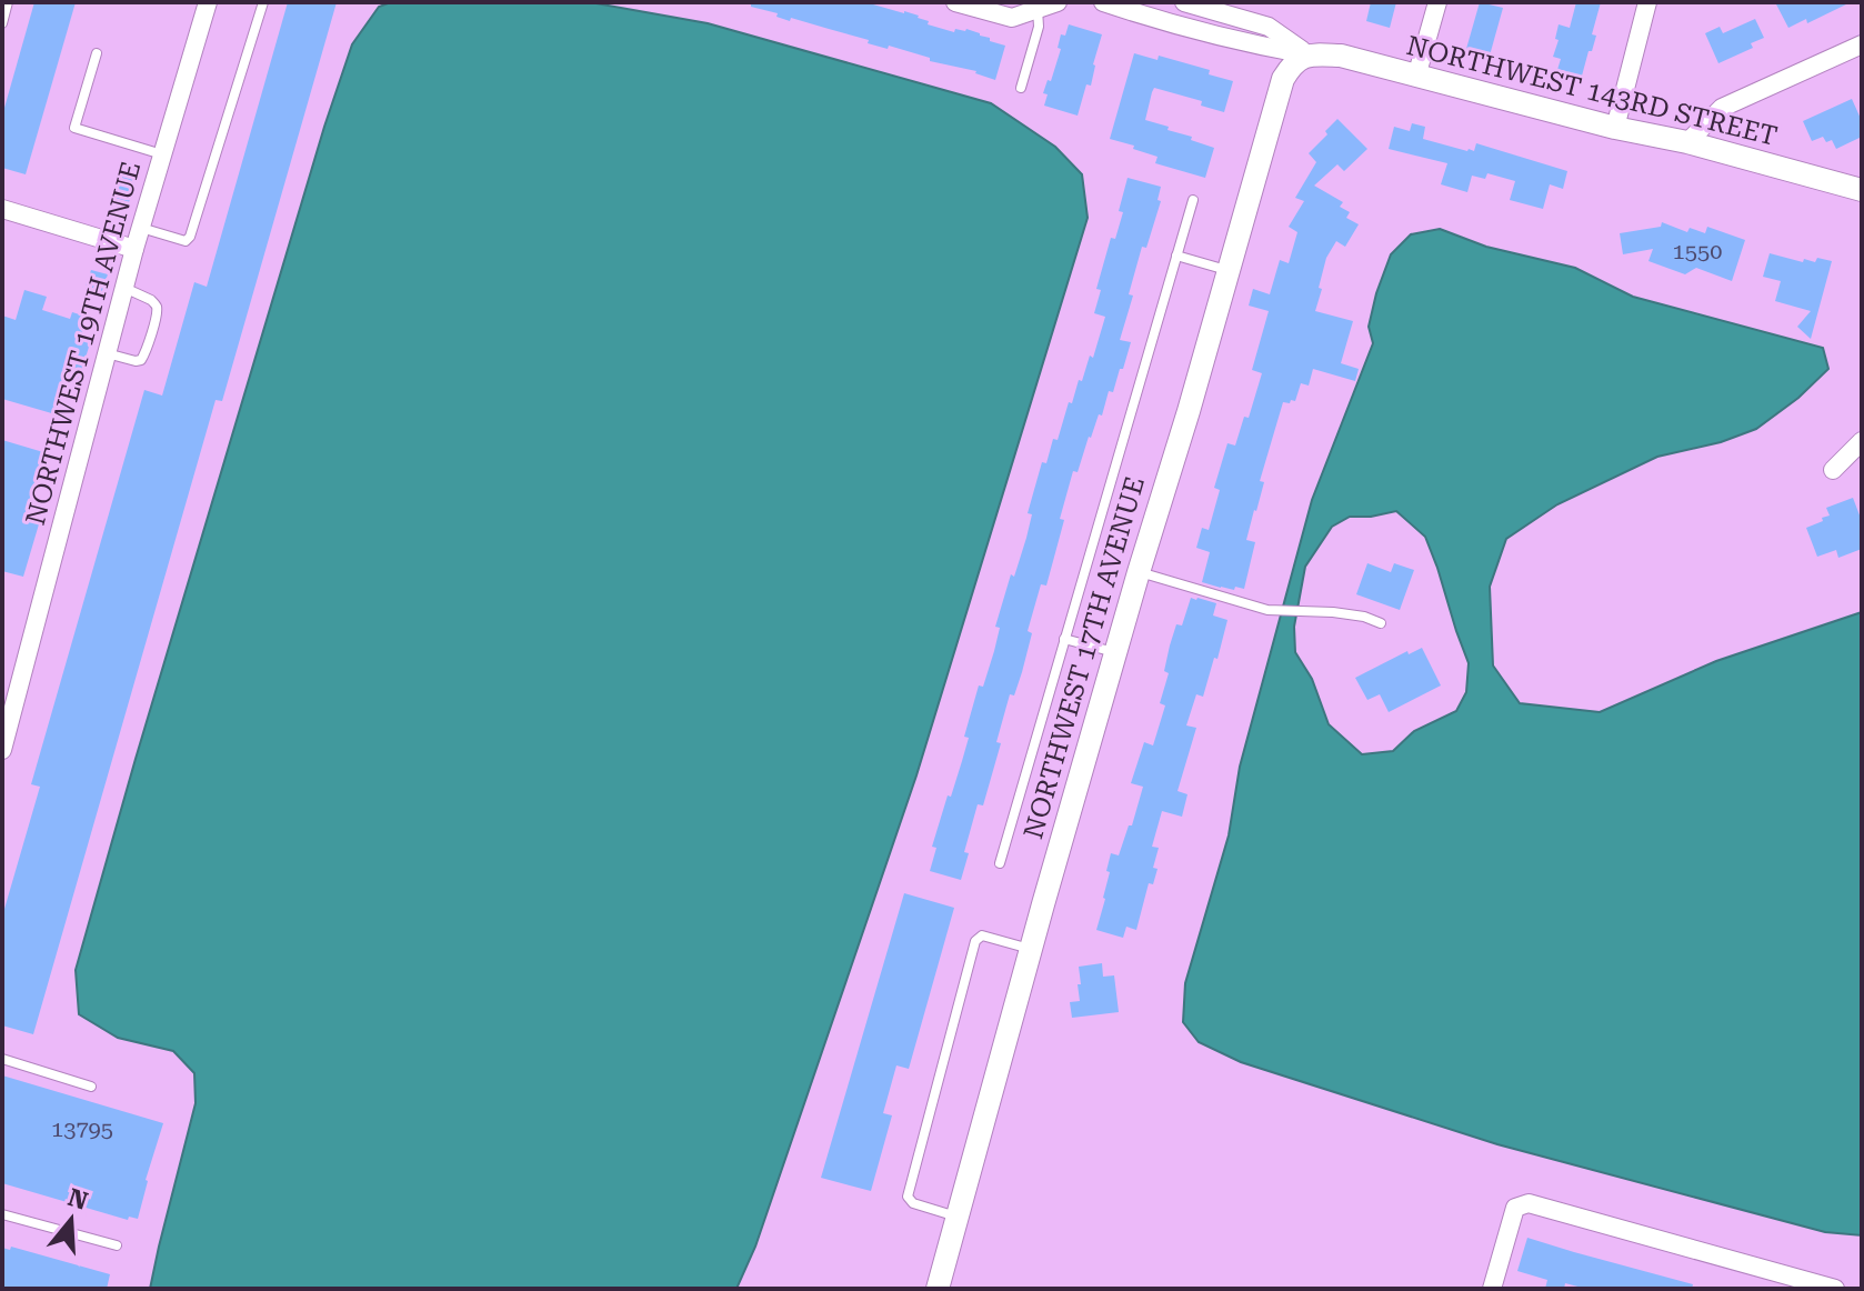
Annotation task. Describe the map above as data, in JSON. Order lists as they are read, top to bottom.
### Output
{
  "streets": {
    "street": ["NORTHWEST 143RD STREET", "NORTHWEST 19TH AVENUE", "NORTHWEST 17TH AVENUE"]
  },
  "crossings": [
    ["NORTHWEST 143RD STREET", "NORTHWEST 17TH AVENUE"]
  ],
  "house_numbers": ["1550", "13795"],
  "north": "top"
}
